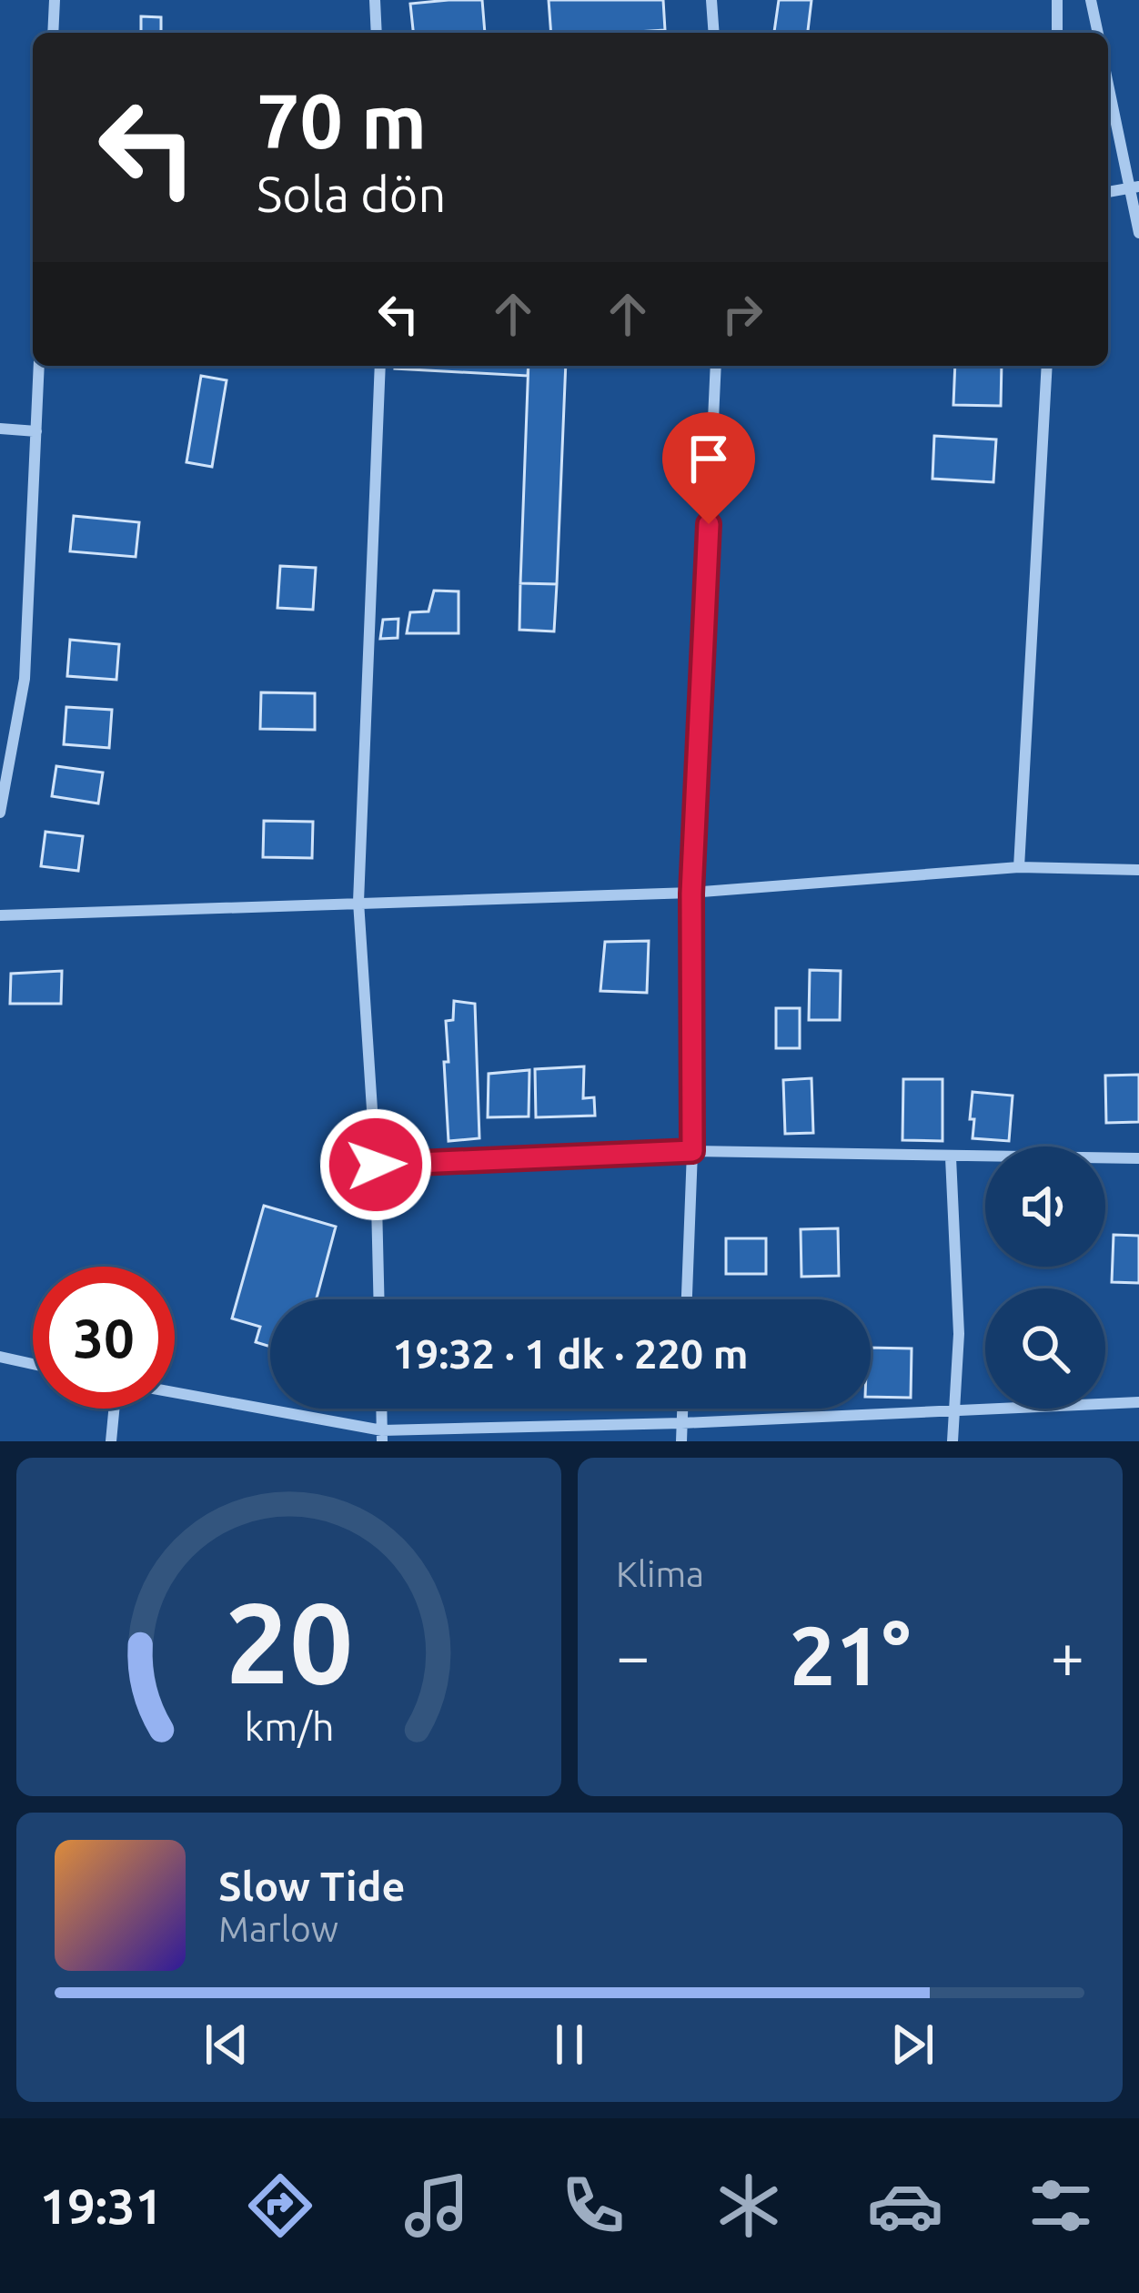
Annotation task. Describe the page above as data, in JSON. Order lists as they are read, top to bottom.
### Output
{
  "page": {
    "turn": ["70 m", "Sola dön"],
    "limit": "30",
    "trip": "19:32 · 1 dk · 220 m",
    "tile": "Klima",
    "heat": ["−", "21°", "+"],
    "song": ["Slow Tide", "Marlow"],
    "tabs": "19:31",
    "gauge": ["20", "km/h"]
  }
}
